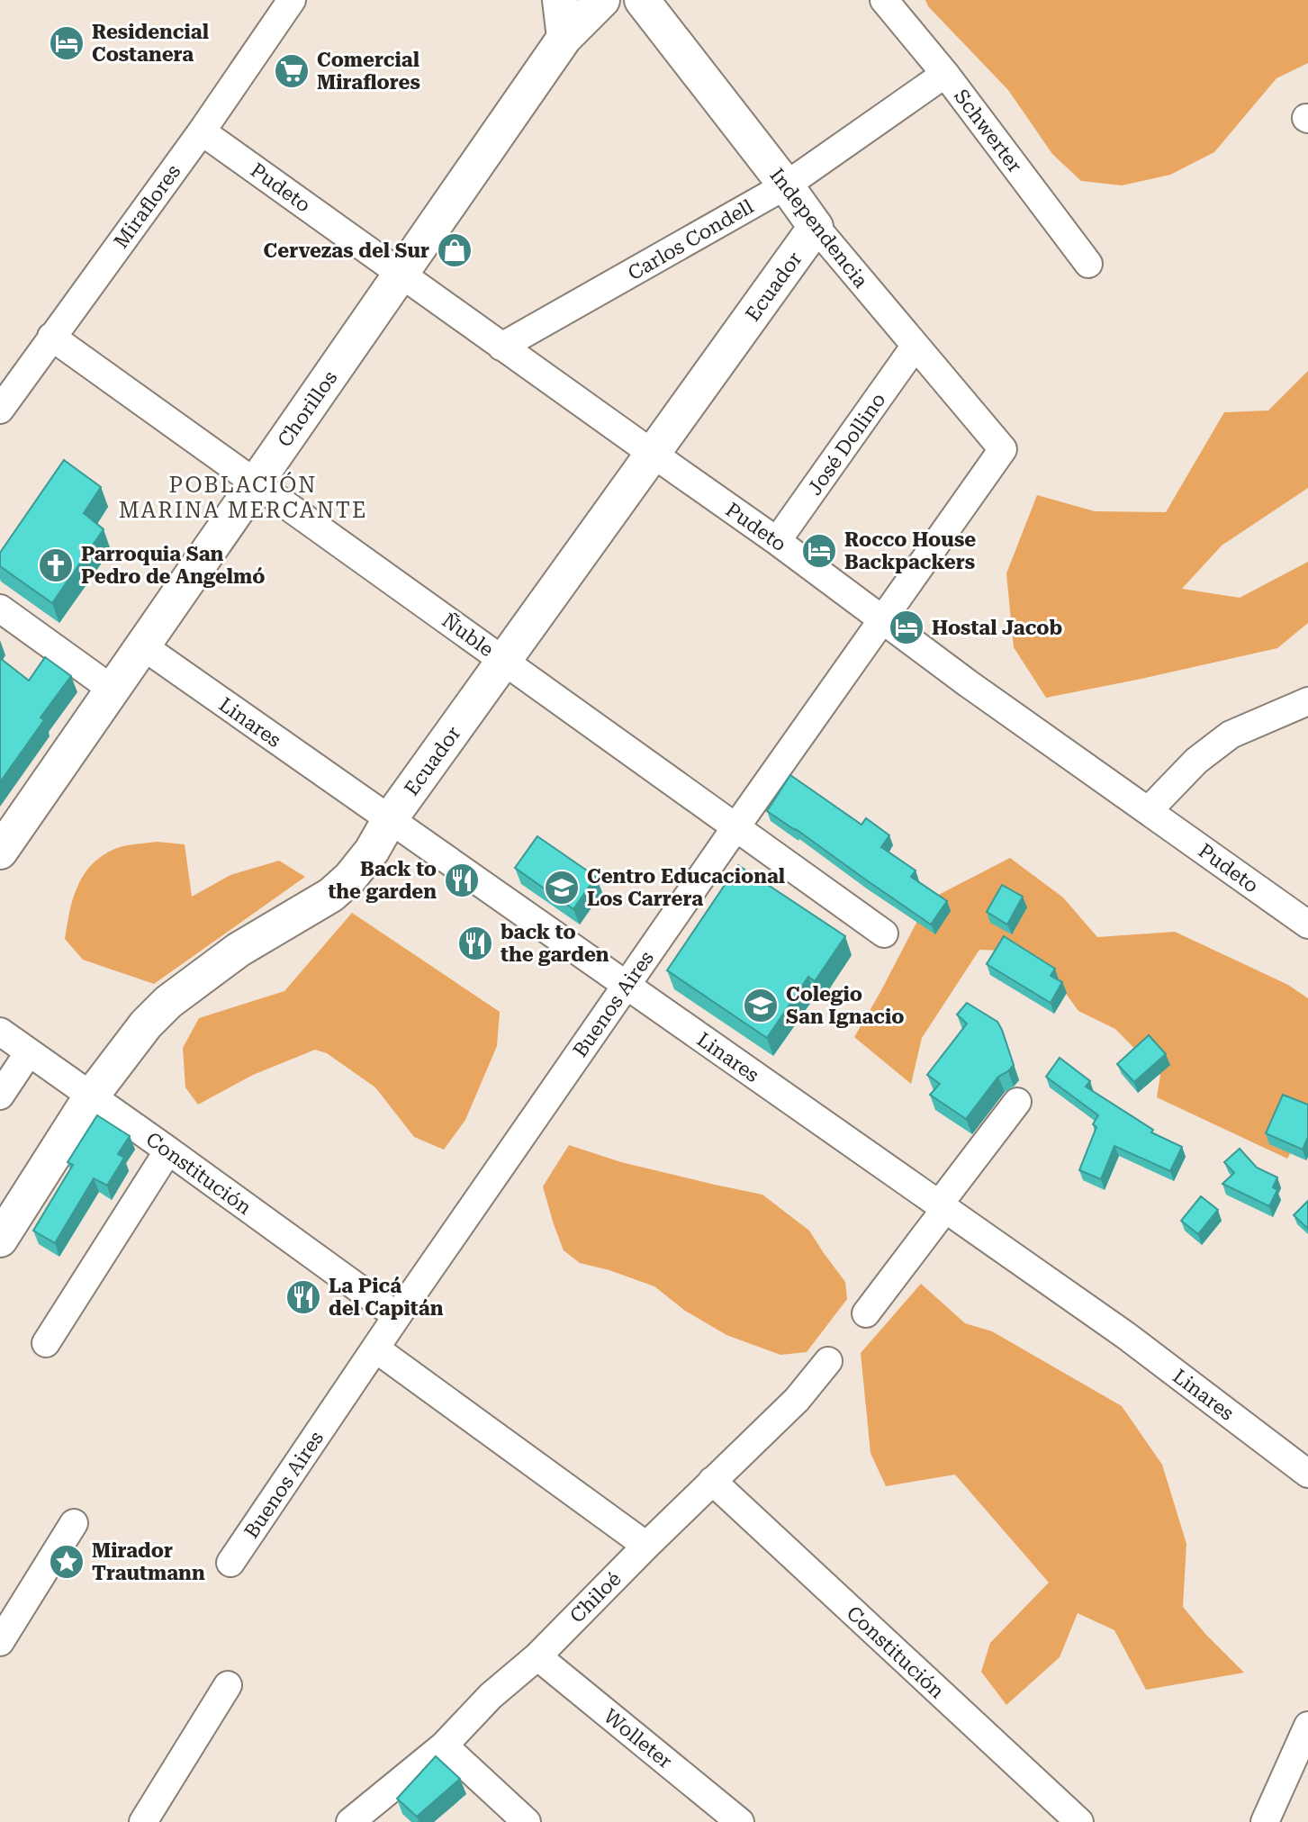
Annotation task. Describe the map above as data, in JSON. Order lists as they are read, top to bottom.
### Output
{
  "streets": {
    "street": [
      "Schwerter",
      "Pudeto",
      "Miraflores",
      "Independencia",
      "Carlos Condell",
      "Ecuador",
      "Chorillos",
      "José Dollino",
      "Ñuble",
      "Linares",
      "Buenos Aires",
      "Constitución",
      "Chiloé",
      "Wolleter"
    ]
  },
  "crossings": [
    ["Schwerter", "Carlos Condell"],
    ["Pudeto", "Miraflores"],
    ["Pudeto", "Carlos Condell"],
    ["Pudeto", "Ecuador"],
    ["Pudeto", "Chorillos"],
    ["Pudeto", "José Dollino"],
    ["Pudeto", "Buenos Aires"],
    ["Miraflores", "Ñuble"],
    ["Independencia", "Carlos Condell"],
    ["Independencia", "Ecuador"],
    ["Independencia", "José Dollino"],
    ["Independencia", "Buenos Aires"],
    ["Ecuador", "Ñuble"],
    ["Ecuador", "Linares"],
    ["Ecuador", "Constitución"],
    ["Chorillos", "Ñuble"],
    ["Chorillos", "Linares"],
    ["Ñuble", "Buenos Aires"],
    ["Linares", "Buenos Aires"],
    ["Buenos Aires", "Constitución"],
    ["Constitución", "Chiloé"],
    ["Chiloé", "Wolleter"]
  ],
  "districts": ["POBLACIÓN MARINA MERCANTE"],
  "places": {
    "hotel": ["Residencial Costanera", "Rocco House Backpackers", "Hostal Jacob"],
    "supermarket": ["Comercial Miraflores"],
    "shop": ["Cervezas del Sur"],
    "church": ["Parroquia San Pedro de Angelmó"],
    "restaurant": ["Back to the garden", "back to the garden", "La Picá del Capitán"],
    "school or university": ["Centro Educacional Los Carrera", "Colegio San Ignacio"],
    "place": ["Mirador Trautmann"]
  }
}
